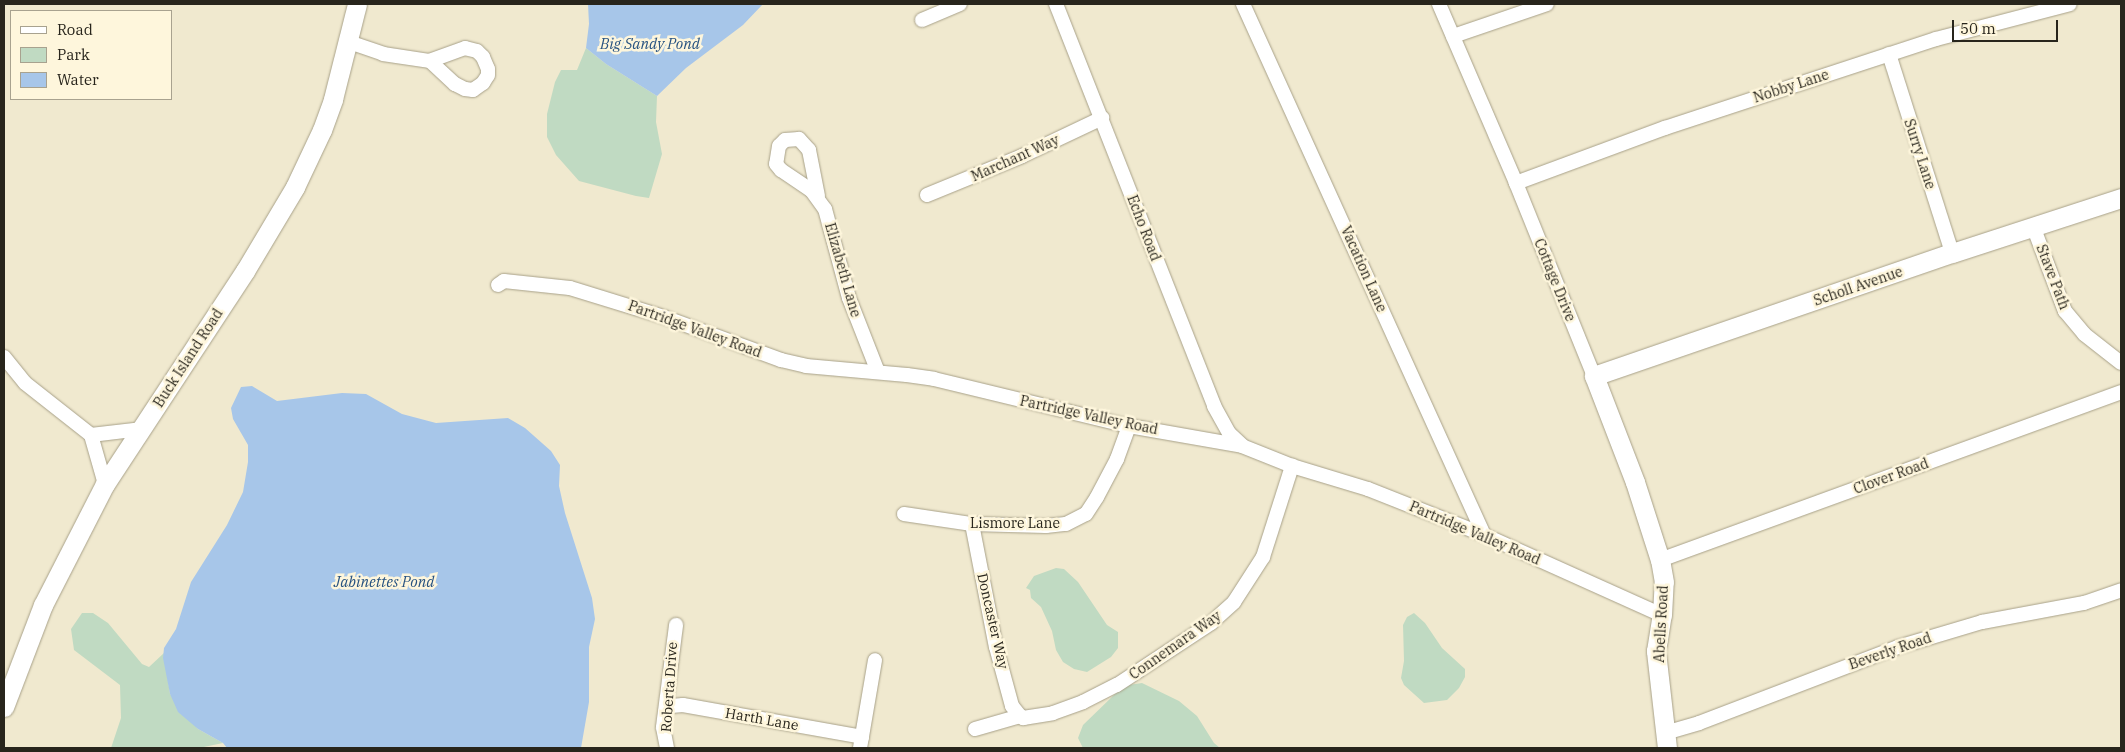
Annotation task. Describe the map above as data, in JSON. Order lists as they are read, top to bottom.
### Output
{
  "streets": {
    "street": [
      "Nobby Lane",
      "Surry Lane",
      "Marchant Way",
      "Echo Road",
      "Vacation Lane",
      "Elizabeth Lane",
      "Stave Path",
      "Cottage Drive",
      "Scholl Avenue",
      "Partridge Valley Road",
      "Buck Island Road",
      "Clover Road",
      "Lismore Lane",
      "Doncaster Way",
      "Abells Road",
      "Connemara Way",
      "Beverly Road",
      "Roberta Drive",
      "Harth Lane"
    ]
  },
  "crossings": [
    ["Nobby Lane", "Surry Lane"],
    ["Nobby Lane", "Cottage Drive"],
    ["Surry Lane", "Scholl Avenue"],
    ["Marchant Way", "Echo Road"],
    ["Echo Road", "Partridge Valley Road"],
    ["Vacation Lane", "Partridge Valley Road"],
    ["Elizabeth Lane", "Partridge Valley Road"],
    ["Stave Path", "Scholl Avenue"],
    ["Cottage Drive", "Scholl Avenue"],
    ["Cottage Drive", "Clover Road"],
    ["Cottage Drive", "Abells Road"],
    ["Partridge Valley Road", "Lismore Lane"],
    ["Partridge Valley Road", "Abells Road"],
    ["Partridge Valley Road", "Connemara Way"],
    ["Clover Road", "Abells Road"],
    ["Lismore Lane", "Doncaster Way"],
    ["Doncaster Way", "Connemara Way"],
    ["Abells Road", "Beverly Road"],
    ["Roberta Drive", "Harth Lane"]
  ],
  "water": ["Big Sandy Pond", "Jabinettes Pond"],
  "legend": ["Road", "Park", "Water"],
  "scale_bar": "50 m"
}
